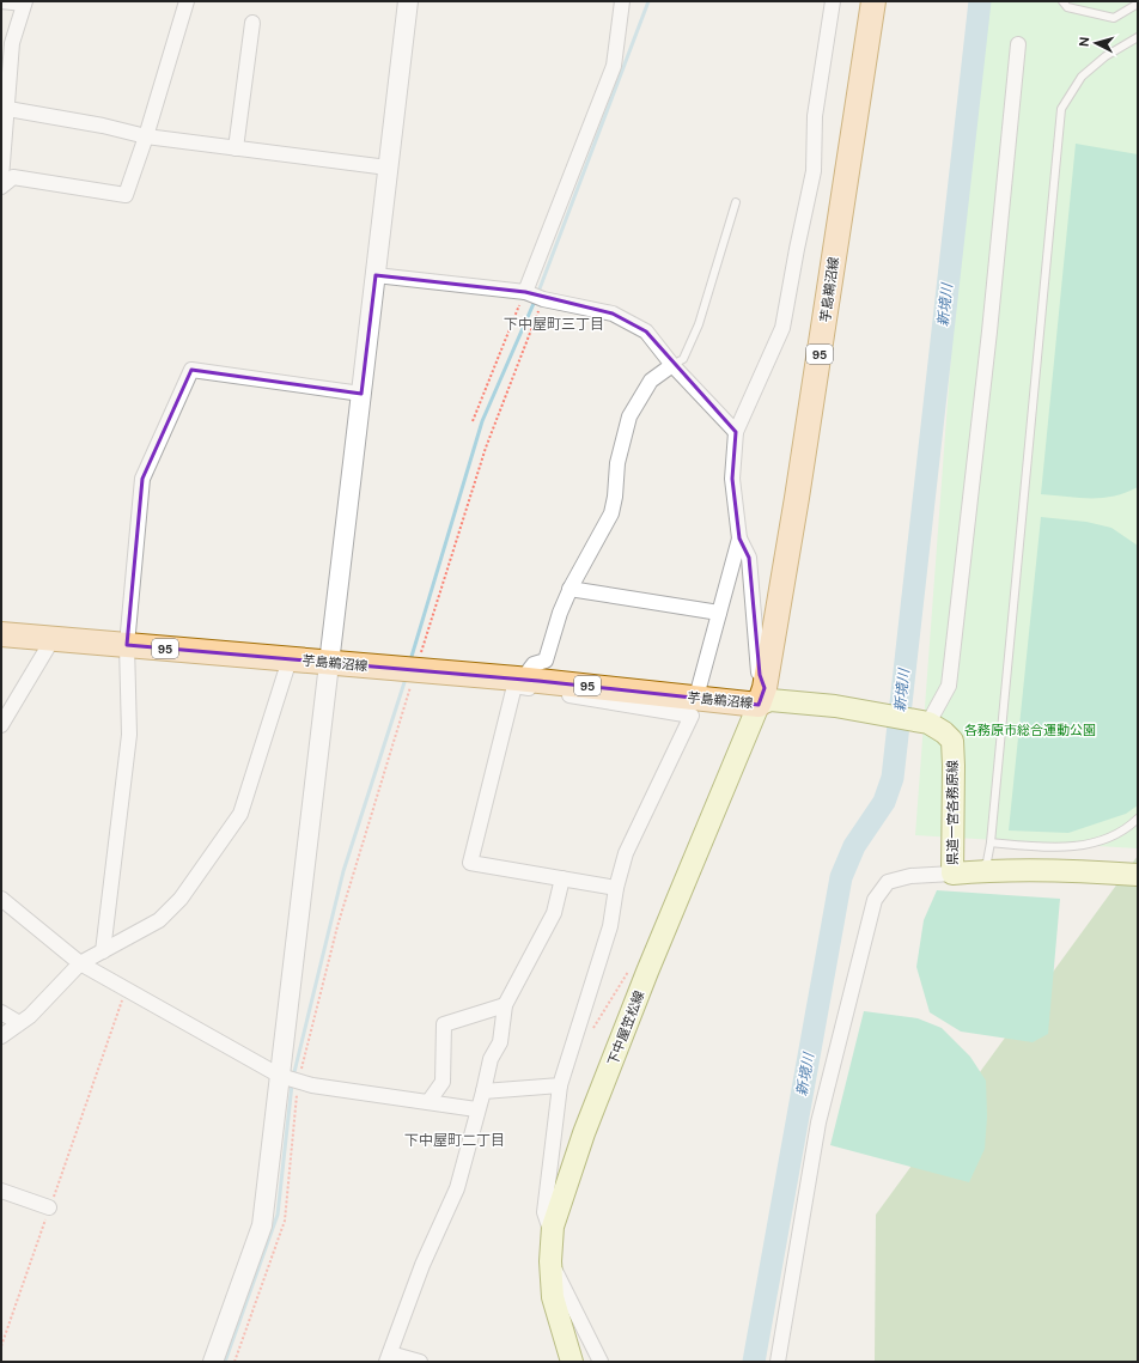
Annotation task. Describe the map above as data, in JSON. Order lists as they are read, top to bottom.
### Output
{
  "streets": {
    "main road": [
      "芋島鵜沼線",
      "95",
      "県道一宮各務原線",
      "下中屋笠松線"
    ]
  },
  "crossings": [
    ["芋島鵜沼線", "県道一宮各務原線"],
    ["芋島鵜沼線", "下中屋笠松線"],
    ["県道一宮各務原線", "下中屋笠松線"]
  ],
  "districts": ["下中屋町三丁目", "下中屋町二丁目"],
  "water": ["新境川"],
  "parks": ["各務原市総合運動公園"],
  "north": "left"
}
